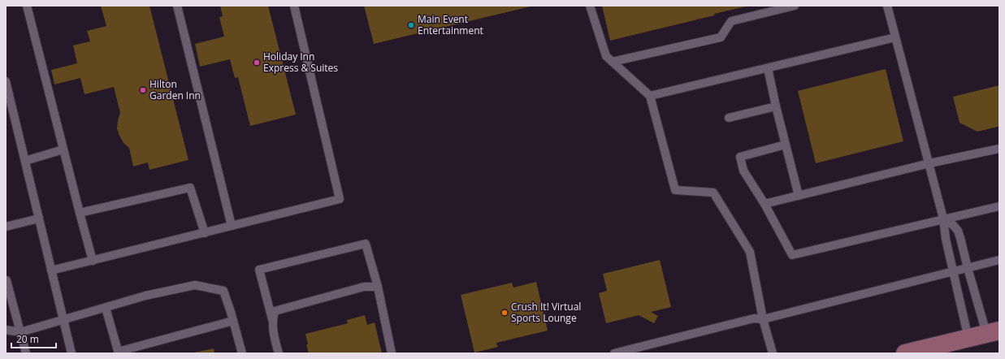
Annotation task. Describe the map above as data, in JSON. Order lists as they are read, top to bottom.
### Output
{
  "places": [
    "Main Event Entertainment",
    "Holiday Inn Express & Suites",
    "Hilton Garden Inn",
    "Crush It! Virtual Sports Lounge"
  ],
  "scale_bar": "20 m"
}
